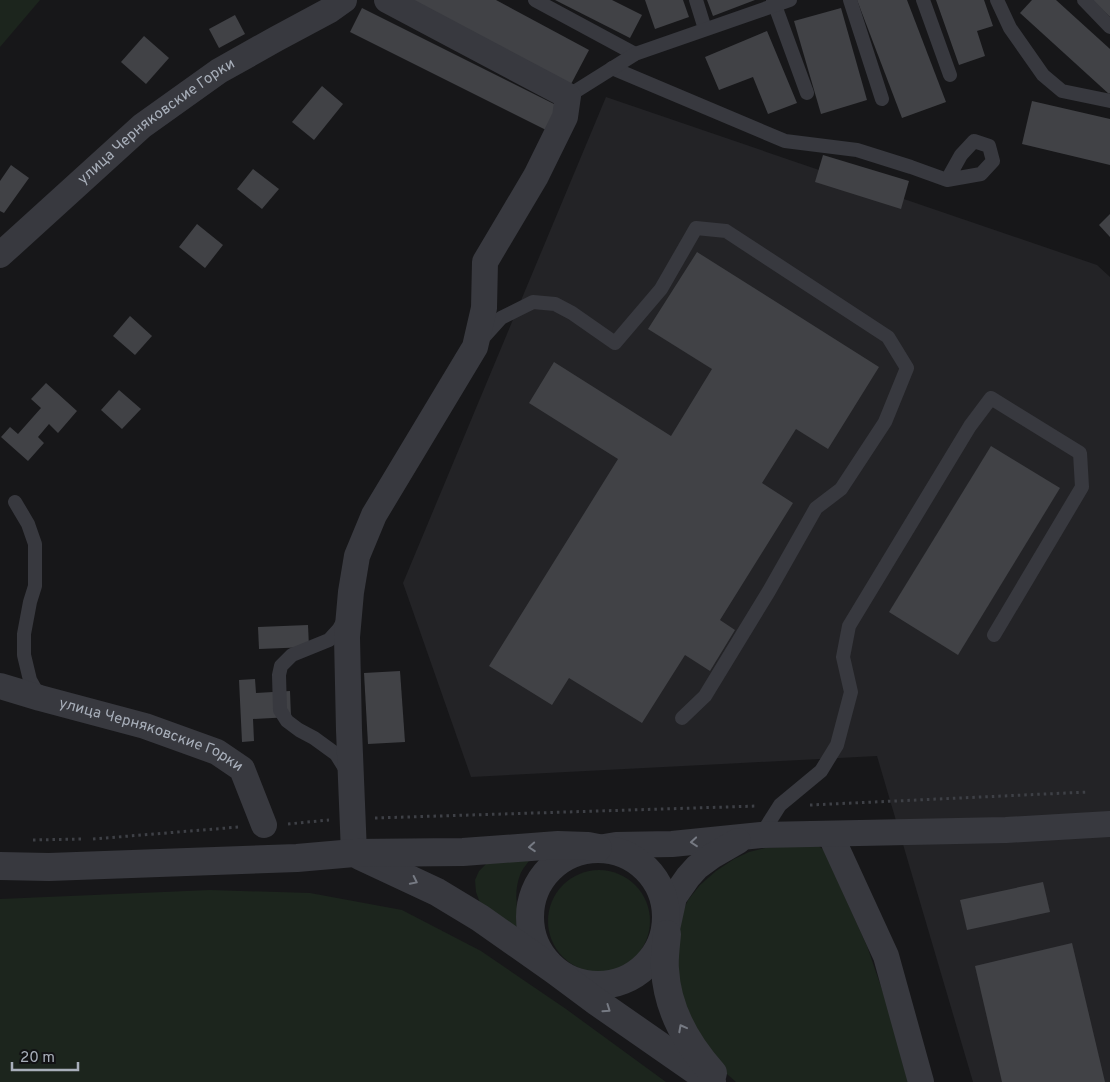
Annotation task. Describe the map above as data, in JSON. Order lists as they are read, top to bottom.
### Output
{
  "streets": {
    "street": ["улица Черняковские Горки"]
  },
  "scale_bar": "20 m"
}
